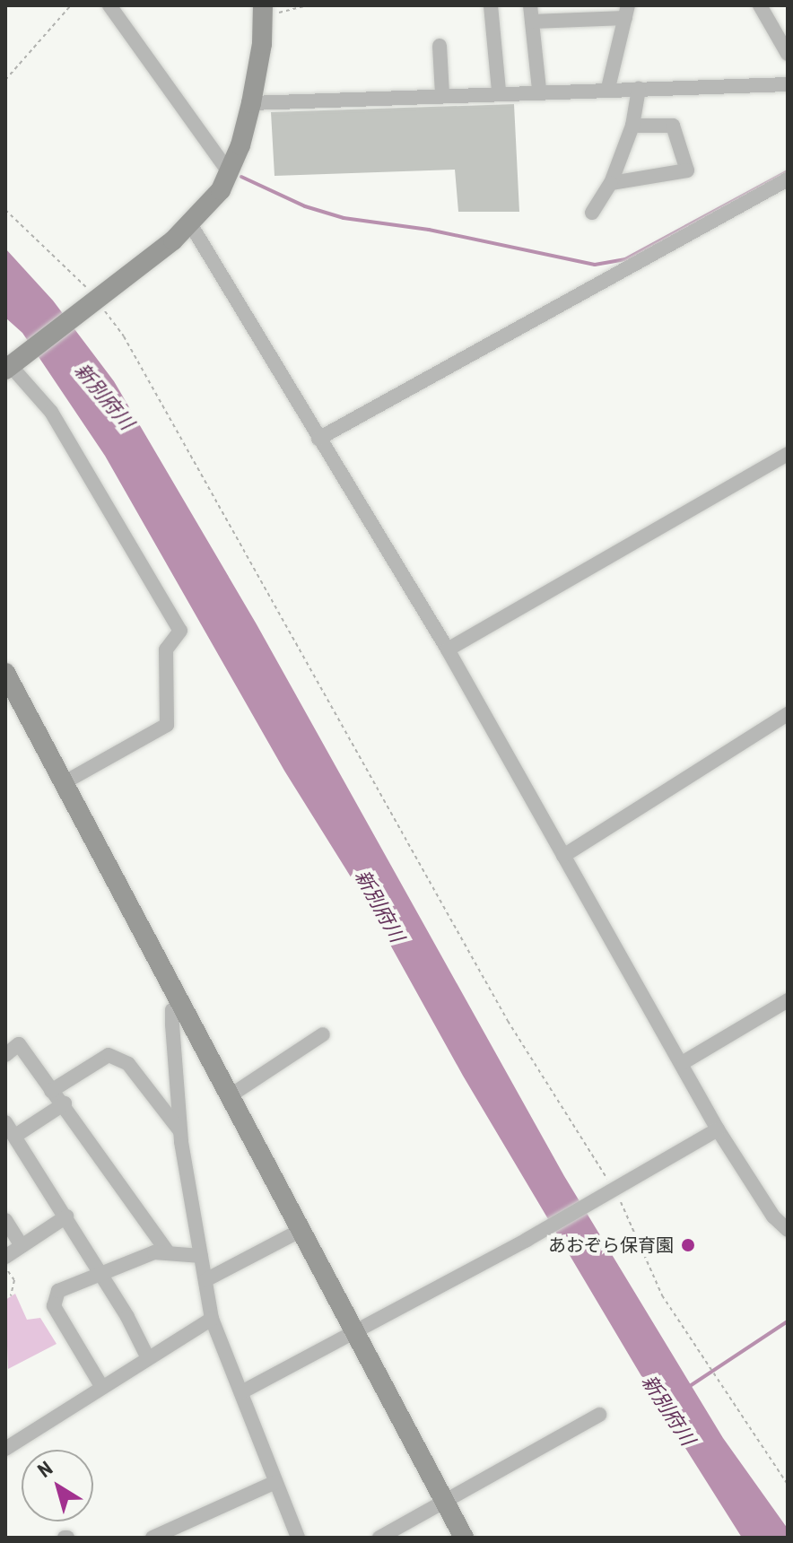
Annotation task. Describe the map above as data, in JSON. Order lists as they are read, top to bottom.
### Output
{
  "water": ["新別府川"],
  "places": ["あおぞら保育園"],
  "north": "top left"
}
